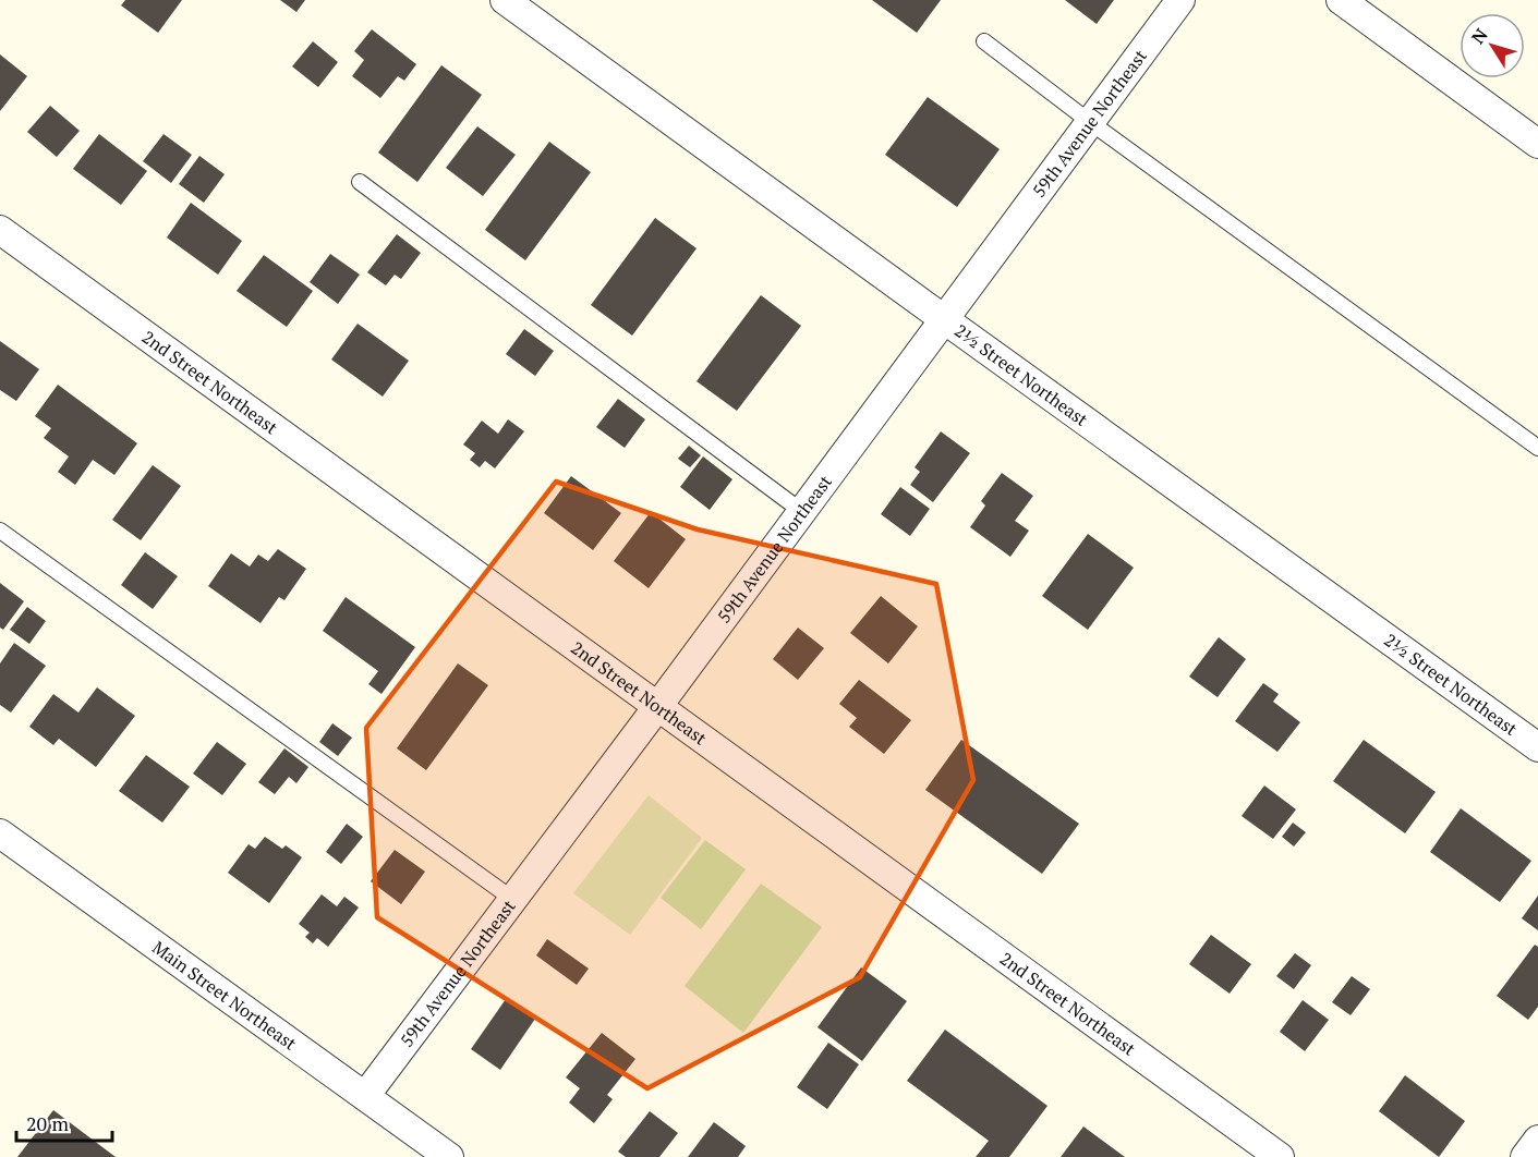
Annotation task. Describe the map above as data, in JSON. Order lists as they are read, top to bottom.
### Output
{
  "streets": {
    "street": [
      "59th Avenue Northeast",
      "2½ Street Northeast",
      "2nd Street Northeast",
      "Main Street Northeast"
    ]
  },
  "crossings": [
    ["59th Avenue Northeast", "2½ Street Northeast"],
    ["59th Avenue Northeast", "2nd Street Northeast"],
    ["59th Avenue Northeast", "Main Street Northeast"]
  ],
  "scale_bar": "20 m",
  "north": "top left"
}
